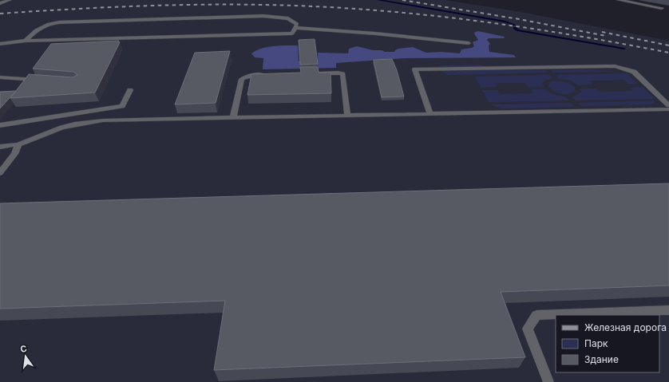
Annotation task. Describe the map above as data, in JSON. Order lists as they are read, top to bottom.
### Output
{
  "legend": ["Железная дорога", "Парк", "Здание"],
  "north": "top"
}
